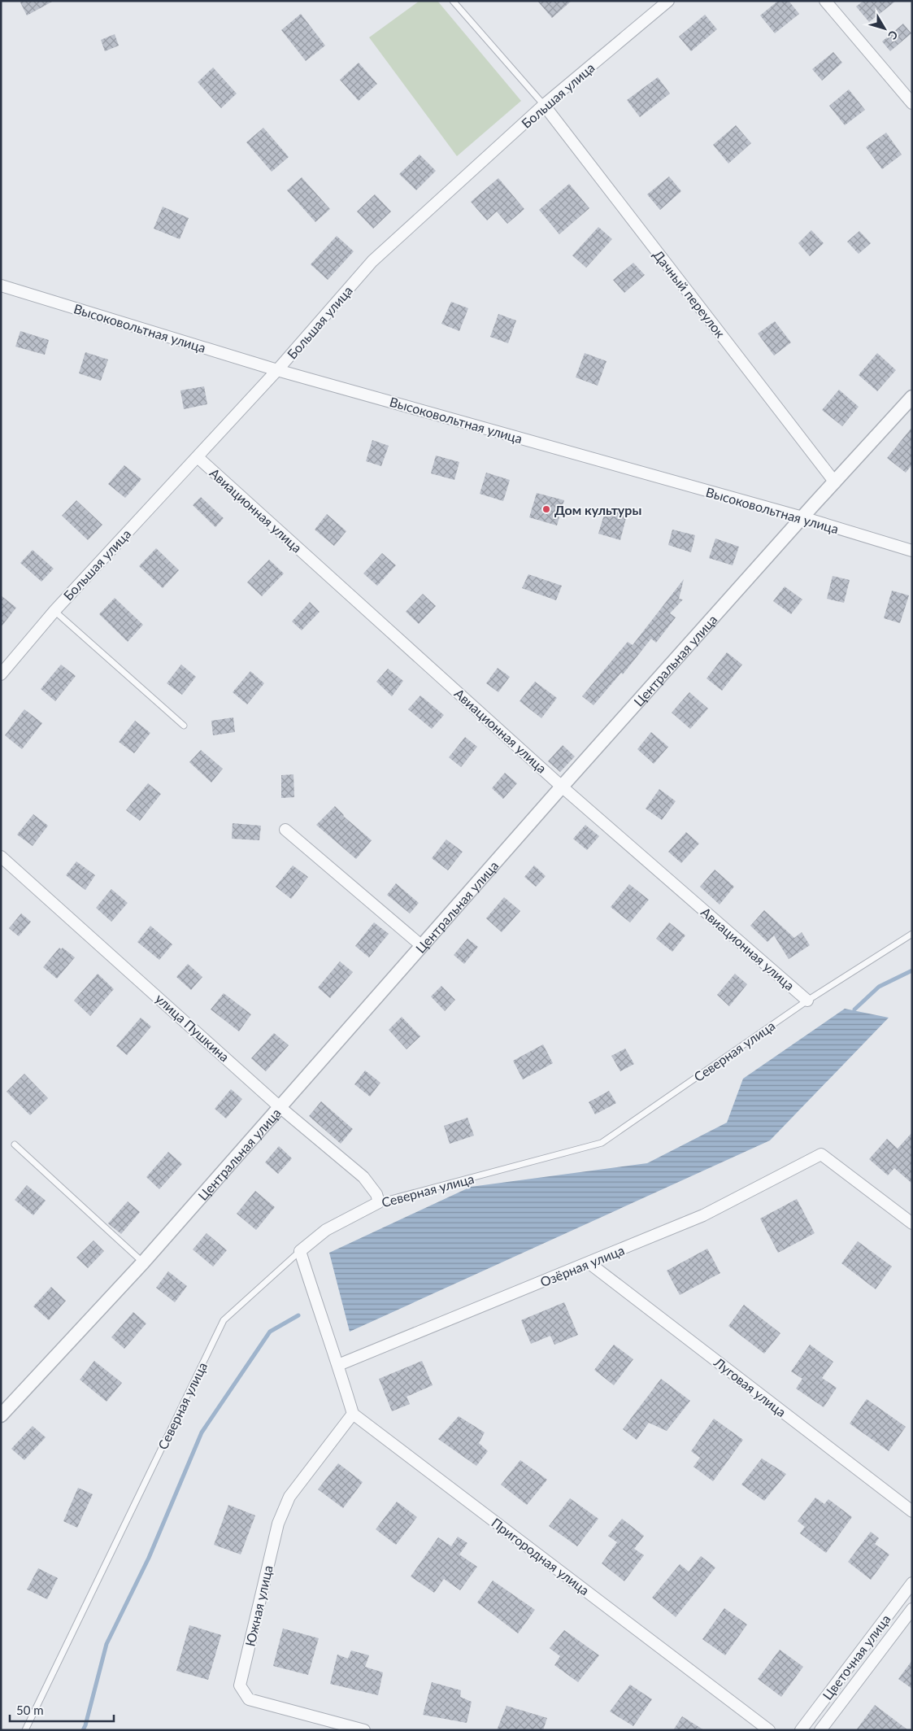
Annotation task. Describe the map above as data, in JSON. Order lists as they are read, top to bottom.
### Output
{
  "streets": {
    "street": [
      "Большая улица",
      "Дачный переулок",
      "Высоковольтная улица",
      "Авиационная улица",
      "Центральная улица",
      "улица Пушкина",
      "Северная улица",
      "Озёрная улица",
      "Луговая улица",
      "Пригородная улица",
      "Южная улица",
      "Цветочная улица"
    ]
  },
  "crossings": [
    ["Большая улица", "Дачный переулок"],
    ["Большая улица", "Высоковольтная улица"],
    ["Большая улица", "Авиационная улица"],
    ["Дачный переулок", "Центральная улица"],
    ["Высоковольтная улица", "Центральная улица"],
    ["Авиационная улица", "Центральная улица"],
    ["Авиационная улица", "Северная улица"],
    ["Центральная улица", "улица Пушкина"],
    ["улица Пушкина", "Северная улица"],
    ["Озёрная улица", "Луговая улица"],
    ["Пригородная улица", "Южная улица"]
  ],
  "places": ["Дом культуры"],
  "scale_bar": "50 m",
  "north": "bottom right"
}
